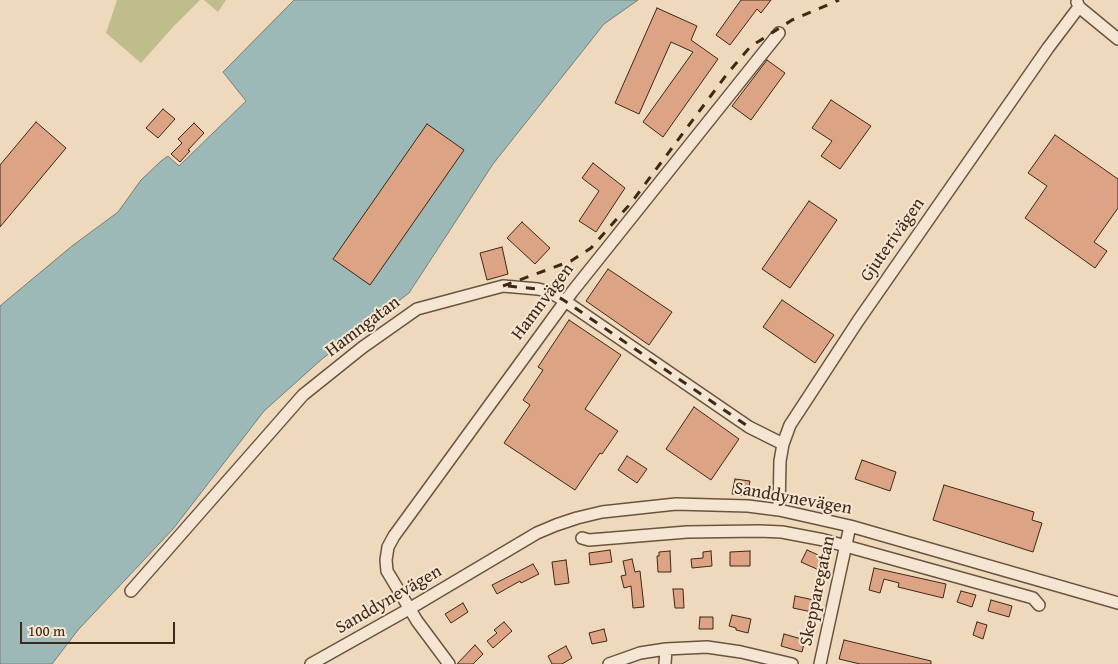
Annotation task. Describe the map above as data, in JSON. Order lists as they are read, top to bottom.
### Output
{
  "streets": {
    "street": [
      "Gjuterivägen",
      "Hamnvägen",
      "Hamngatan",
      "Sanddynevägen",
      "Skepparegatan"
    ]
  },
  "crossings": [
    ["Gjuterivägen", "Hamngatan"],
    ["Gjuterivägen", "Sanddynevägen"],
    ["Hamnvägen", "Hamngatan"],
    ["Hamnvägen", "Sanddynevägen"],
    ["Sanddynevägen", "Skepparegatan"]
  ],
  "scale_bar": "100 m"
}
